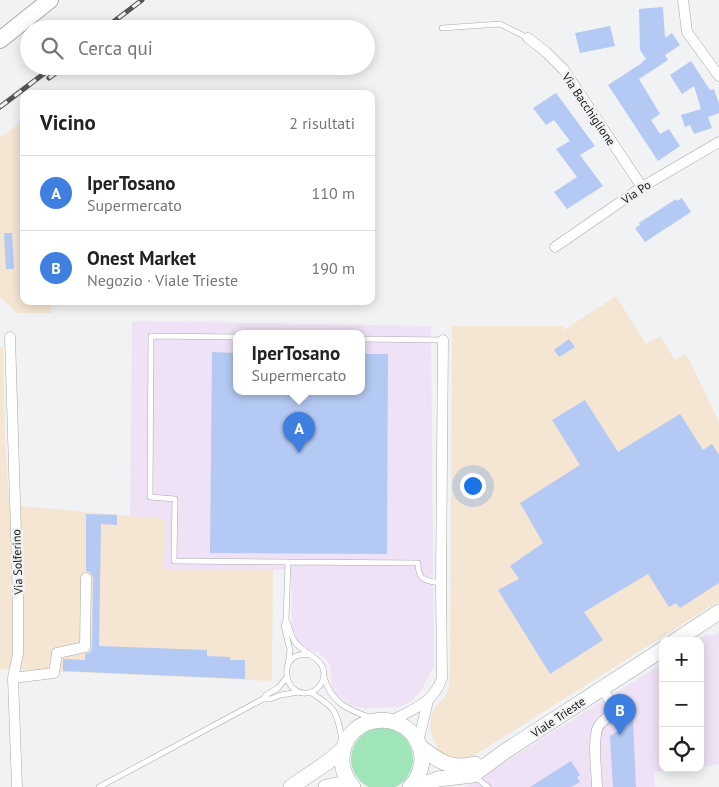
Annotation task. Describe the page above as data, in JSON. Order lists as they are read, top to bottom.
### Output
{
  "streets": {
    "main road": ["Viale Trieste"],
    "street": ["Via Bacchiglione", "Via Po", "Via Solferino"]
  },
  "crossings": [
    ["Via Bacchiglione", "Via Po"]
  ],
  "page": {
    "search": "Cerca qui",
    "heading": ["Vicino", "2 risultati"],
    "list": [
      {
        "mark": "A",
        "name": "IperTosano",
        "note": "Supermercato",
        "value": "110 m"
      },
      {
        "mark": "B",
        "name": "Onest Market",
        "note": "Negozio · Viale Trieste",
        "value": "190 m"
      }
    ],
    "popup": ["IperTosano", "Supermercato"],
    "pins": ["A", "B"],
    "map_buttons": ["+", "−"]
  }
}
